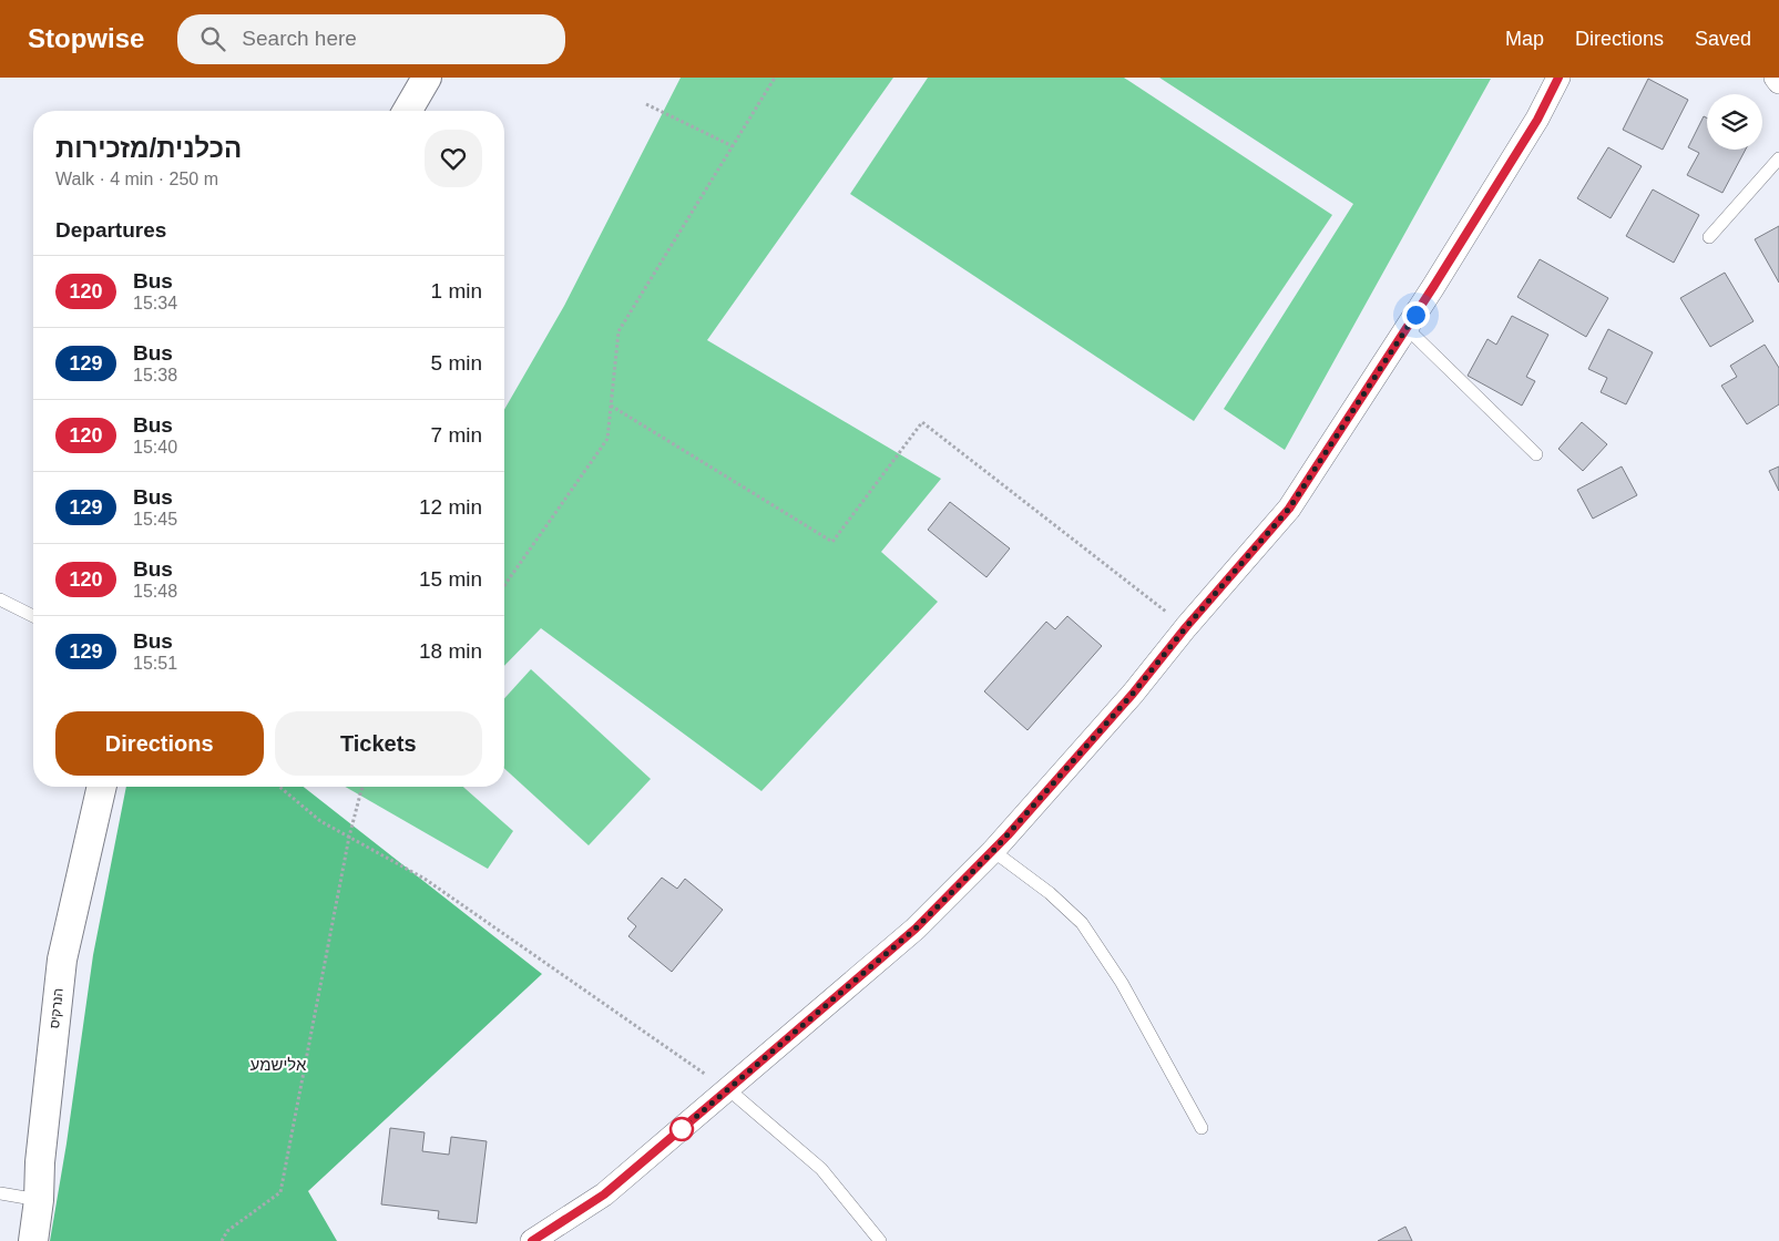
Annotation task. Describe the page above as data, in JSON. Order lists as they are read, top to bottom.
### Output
{
  "streets": {
    "street": ["הנרקיס"]
  },
  "districts": ["אלישמע"],
  "lines": ["bus line 120"],
  "page": {
    "header": "Stopwise",
    "search": "Search here",
    "nav": ["Map", "Directions", "Saved"],
    "heading": [
      ["הכלנית/מזכירות", "Walk · 4 min · 250 m"],
      "Departures"
    ],
    "list": [
      {
        "mark": "120",
        "name": "Bus",
        "note": "15:34",
        "value": "1 min"
      },
      {
        "mark": "129",
        "name": "Bus",
        "note": "15:38",
        "value": "5 min"
      },
      {
        "mark": "120",
        "name": "Bus",
        "note": "15:40",
        "value": "7 min"
      },
      {
        "mark": "129",
        "name": "Bus",
        "note": "15:45",
        "value": "12 min"
      },
      {
        "mark": "120",
        "name": "Bus",
        "note": "15:48",
        "value": "15 min"
      },
      {
        "mark": "129",
        "name": "Bus",
        "note": "15:51",
        "value": "18 min"
      }
    ],
    "buttons": ["Directions", "Tickets"]
  }
}
